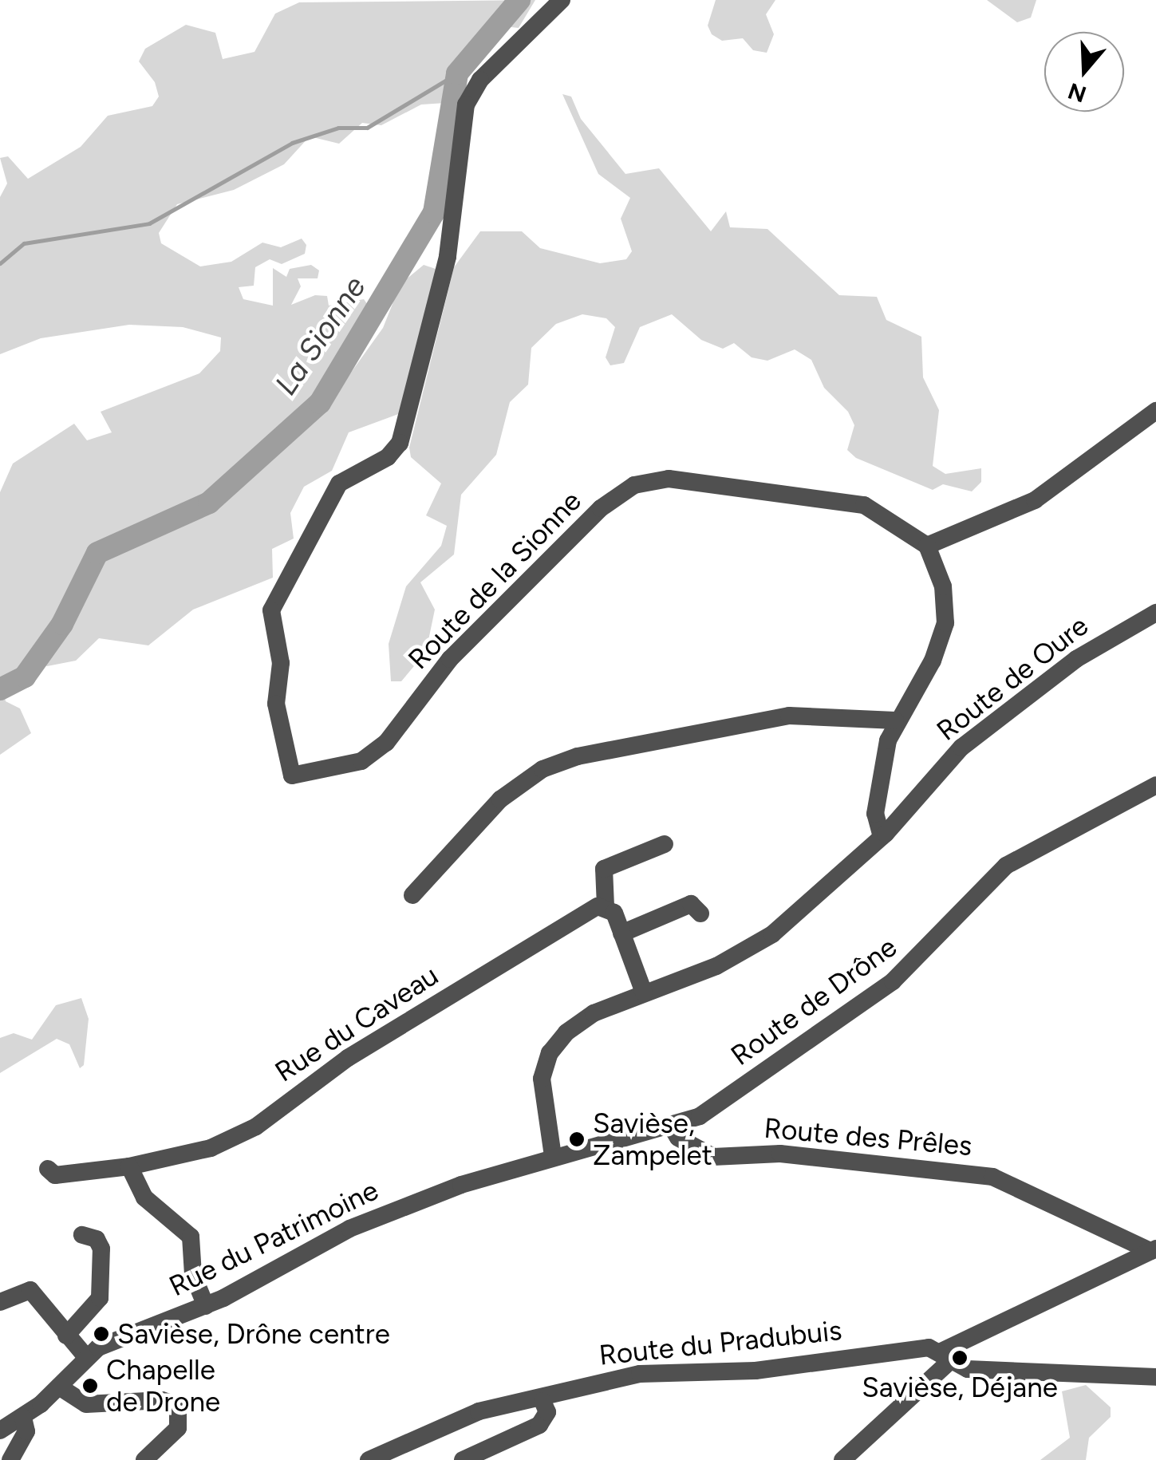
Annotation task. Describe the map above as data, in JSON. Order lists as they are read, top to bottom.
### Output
{
  "streets": {
    "street": [
      "Route de la Sionne",
      "Route de Oure",
      "Route de Drône",
      "Rue du Caveau",
      "Route des Prêles",
      "Rue du Patrimoine",
      "Route du Pradubuis"
    ]
  },
  "crossings": [
    ["Route de Oure", "Route de Drône"],
    ["Route de Oure", "Rue du Patrimoine"],
    ["Route de Drône", "Route des Prêles"],
    ["Route de Drône", "Rue du Patrimoine"]
  ],
  "water": ["La Sionne"],
  "places": [
    "Savièse, Zampelet",
    "Savièse, Drône centre",
    "Savièse, Déjane",
    "Chapelle de Drone"
  ],
  "north": "bottom"
}
